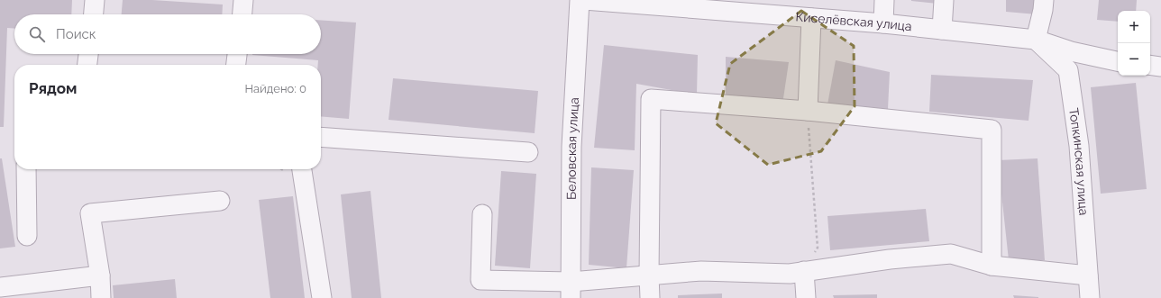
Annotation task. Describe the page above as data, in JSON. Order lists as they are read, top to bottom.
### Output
{
  "streets": {
    "street": ["Киселёвская улица", "Беловская улица", "Топкинская улица"]
  },
  "crossings": [
    ["Киселёвская улица", "Топкинская улица"]
  ],
  "page": {
    "map_buttons": ["+", "−"],
    "search": "Поиск",
    "heading": ["Рядом", "Найдено: 0"]
  }
}
